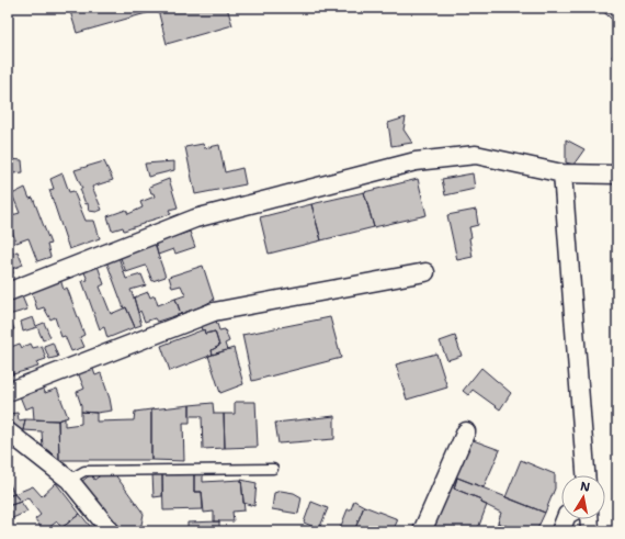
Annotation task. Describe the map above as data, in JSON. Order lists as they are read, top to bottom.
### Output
{
  "north": "top"
}
